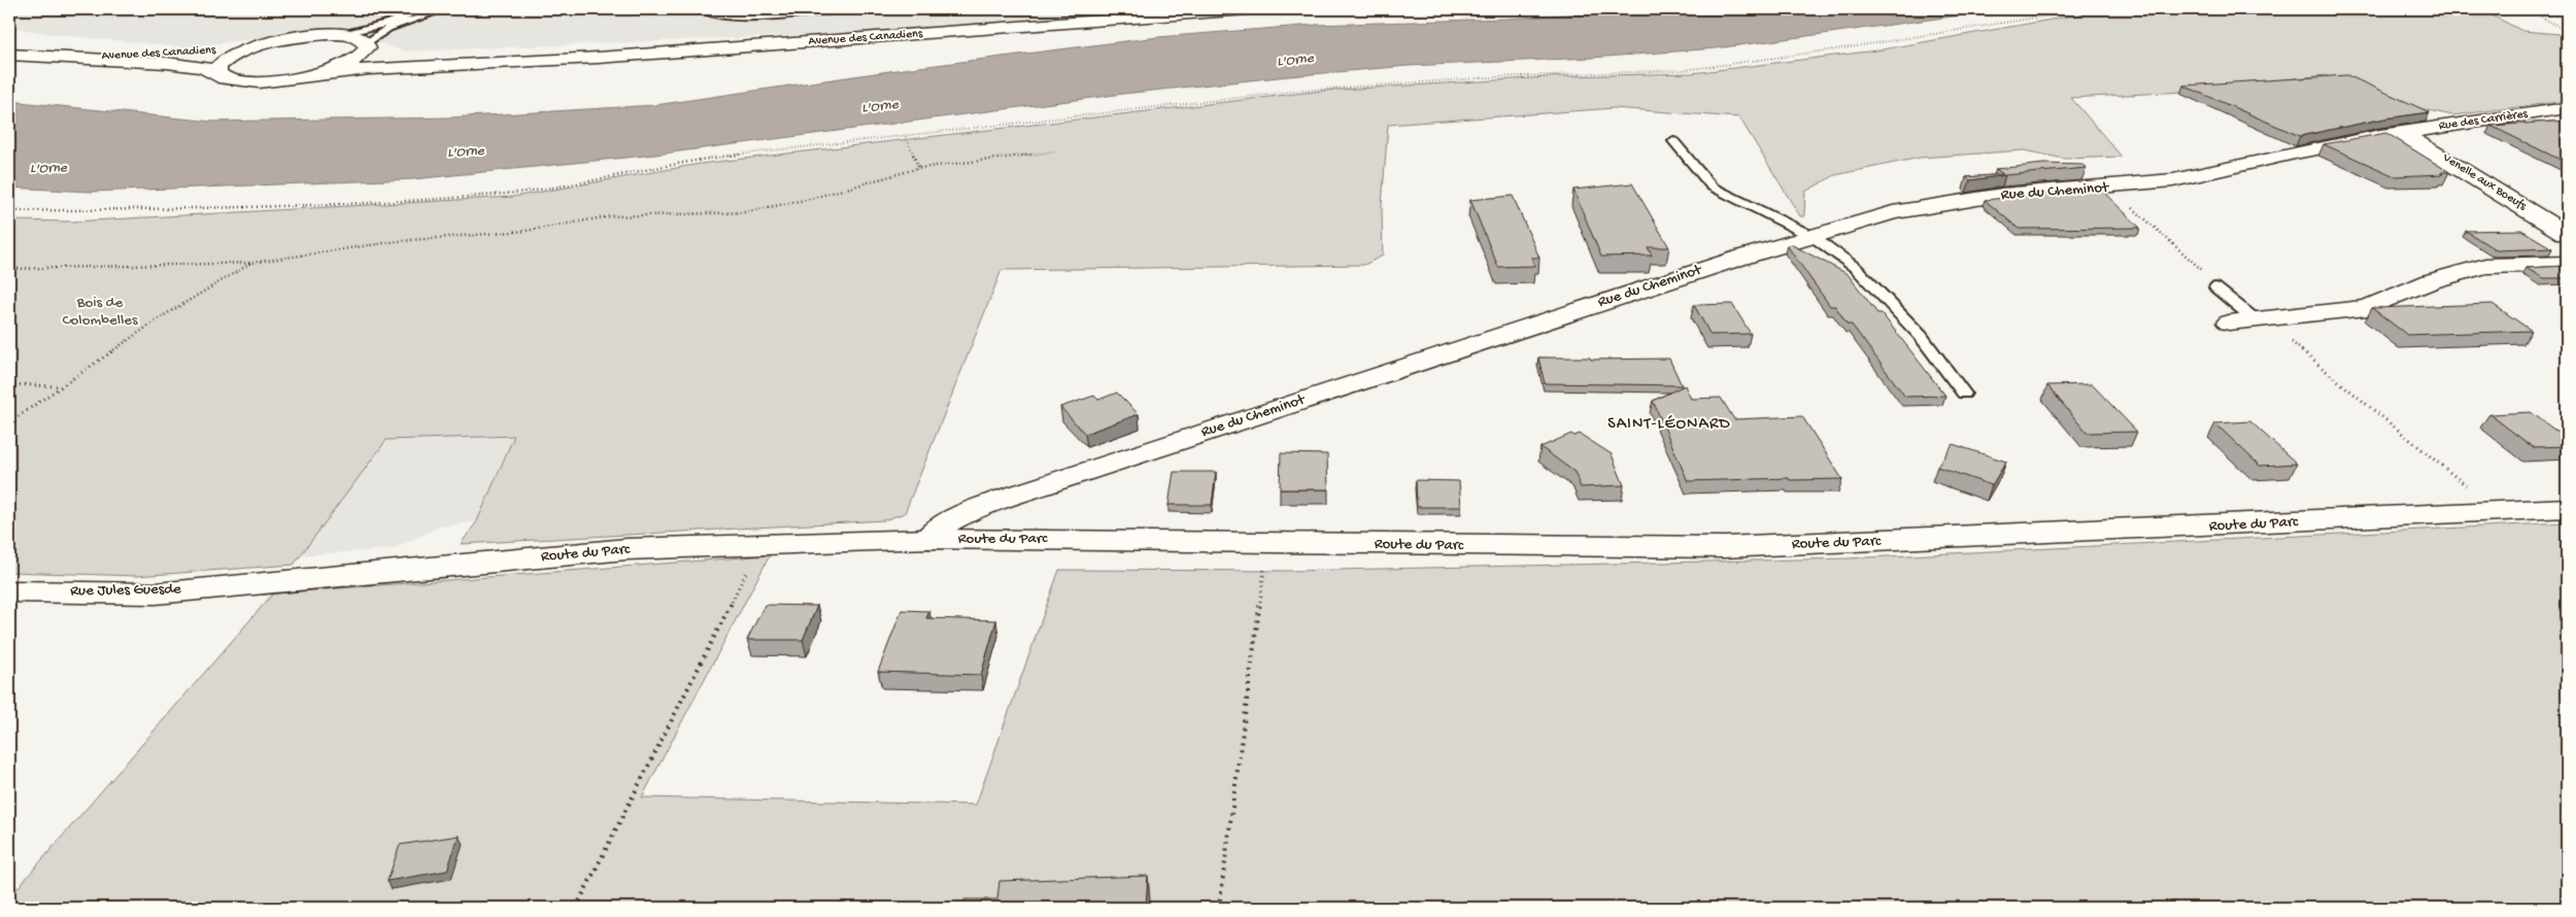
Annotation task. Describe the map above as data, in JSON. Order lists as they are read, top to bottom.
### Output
{
  "streets": {
    "street": [
      "Avenue des Canadiens",
      "Rue des Carrières",
      "Venelle aux Boeufs",
      "Rue du Cheminot",
      "Route du Parc",
      "Rue Jules Guesde"
    ]
  },
  "crossings": [
    ["Rue des Carrières", "Venelle aux Boeufs"],
    ["Rue des Carrières", "Rue du Cheminot"],
    ["Venelle aux Boeufs", "Rue du Cheminot"],
    ["Rue du Cheminot", "Route du Parc"],
    ["Route du Parc", "Rue Jules Guesde"]
  ],
  "districts": ["SAINT-LÉONARD"],
  "water": ["L'Orne"],
  "parks": ["Bois de Colombelles"]
}
